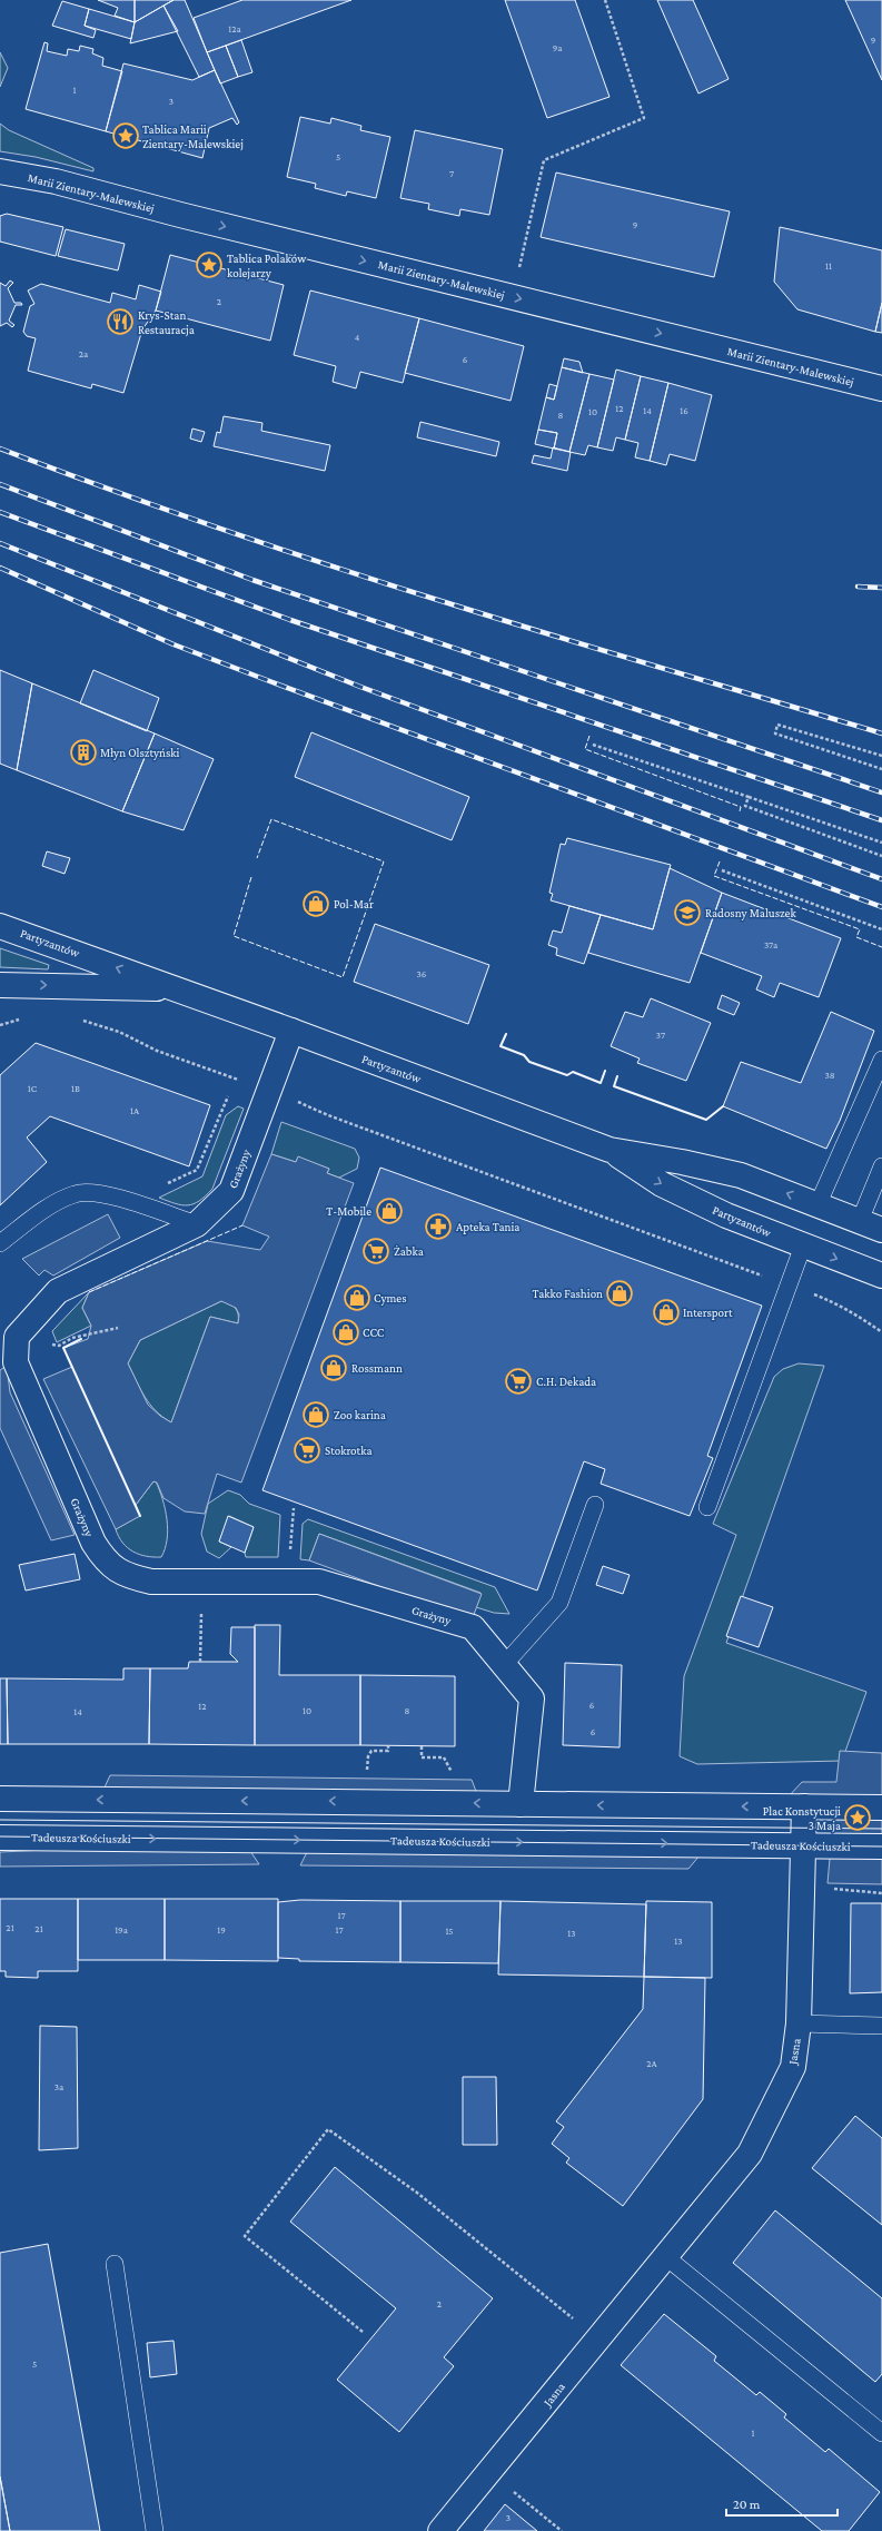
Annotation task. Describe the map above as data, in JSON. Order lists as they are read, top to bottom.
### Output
{
  "streets": {
    "street": [
      "Marii Zientary-Malewskiej",
      "Partyzantów",
      "Grażyny",
      "Tadeusza Kościuszki",
      "Jasna"
    ]
  },
  "crossings": [
    ["Partyzantów", "Grażyny"],
    ["Tadeusza Kościuszki", "Jasna"]
  ],
  "one_way": ["Marii Zientary-Malewskiej"],
  "places": {
    "place": ["Tablica Marii Zientary-Malewskiej", "Tablica Polaków kolejarzy", "Plac Konstytucji 3 Maja"],
    "restaurant": ["Krys-Stan Restauracja"],
    "building": ["Młyn Olsztyński"],
    "shop": [
      "Pol-Mar",
      "T-Mobile",
      "Takko Fashion",
      "Cymes",
      "Intersport",
      "CCC",
      "Rossmann",
      "Zoo karina"
    ],
    "school or university": ["Radosny Maluszek"],
    "pharmacy": ["Apteka Tania"],
    "supermarket": ["Żabka", "C.H. Dekada", "Stokrotka"]
  },
  "house_numbers": [
    "12a",
    "9",
    "9a",
    "1",
    "3",
    "5",
    "7",
    "9",
    "11",
    "2",
    "4",
    "2a",
    "6",
    "12",
    "14",
    "16",
    "10",
    "8",
    "37a",
    "36",
    "37",
    "38",
    "1C",
    "1B",
    "1A",
    "6",
    "12",
    "10",
    "8",
    "14",
    "6",
    "17",
    "21",
    "21",
    "19a",
    "19",
    "17",
    "15",
    "13",
    "13",
    "2A",
    "3a",
    "2",
    "5",
    "1",
    "3"
  ],
  "scale_bar": "20 m"
}
